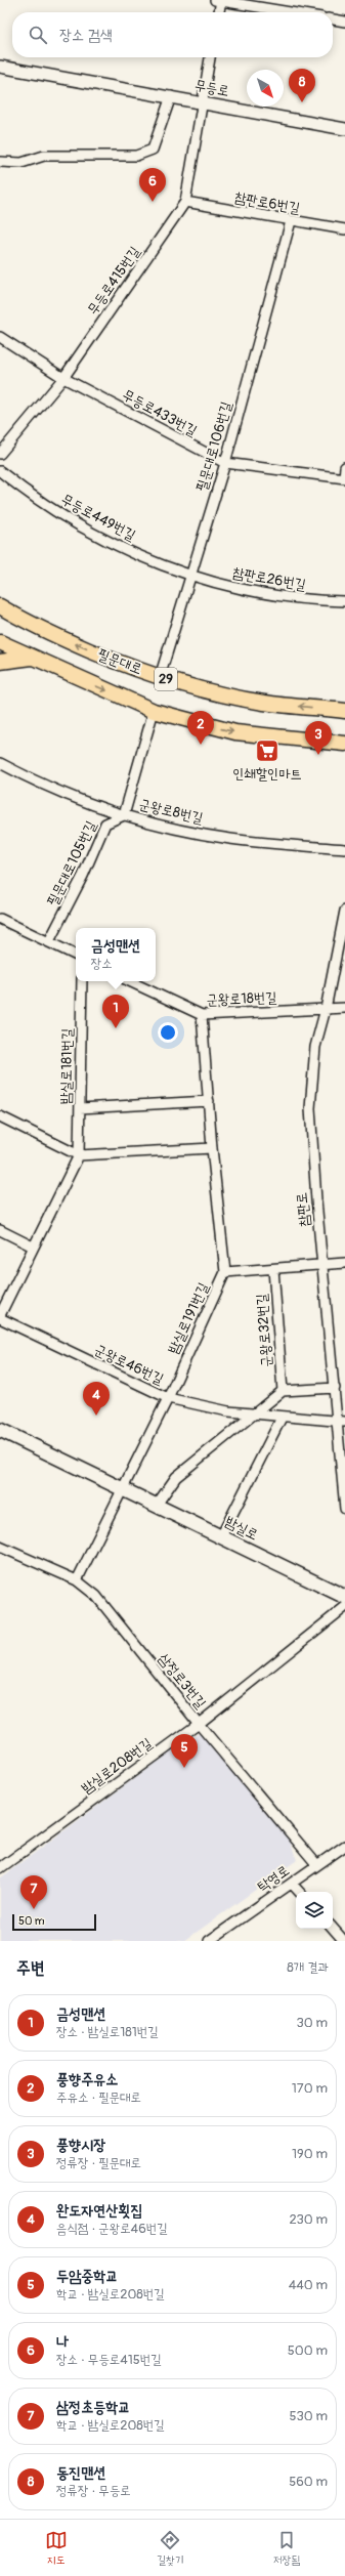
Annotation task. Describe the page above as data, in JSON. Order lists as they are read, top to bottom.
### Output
{
  "streets": {
    "main road": ["필문대로", "29", "밤실로"],
    "street": [
      "무등로",
      "참판로6번길",
      "무등로415번길",
      "무등로433번길",
      "필문대로106번길",
      "무등로449번길",
      "참판로26번길",
      "군왕로8번길",
      "필문대로105번길",
      "군왕로18번길",
      "밤실로181번길",
      "참판로",
      "밤실로191번길",
      "군왕로32번길",
      "군왕로46번길",
      "삼정로3번길",
      "밤실로208번길",
      "탁영로"
    ]
  },
  "crossings": [
    ["무등로", "무등로415번길"],
    ["참판로6번길", "무등로415번길"],
    ["참판로6번길", "필문대로106번길"],
    ["무등로415번길", "무등로433번길"],
    ["무등로433번길", "필문대로106번길"],
    ["필문대로106번길", "무등로449번길"],
    ["필문대로106번길", "참판로26번길"],
    ["필문대로106번길", "필문대로"],
    ["무등로449번길", "참판로26번길"],
    ["군왕로8번길", "필문대로105번길"],
    ["군왕로18번길", "참판로"],
    ["군왕로18번길", "밤실로191번길"],
    ["참판로", "군왕로46번길"],
    ["밤실로191번길", "군왕로46번길"],
    ["밤실로191번길", "밤실로"],
    ["삼정로3번길", "밤실로208번길"],
    ["삼정로3번길", "탁영로"]
  ],
  "places": {
    "supermarket": ["인쇄할인마트"]
  },
  "scale_bar": "50 m",
  "north": "bottom right",
  "page": {
    "search": "장소 검색",
    "pins": [
      "8",
      "6",
      "2",
      "3",
      "1",
      "4",
      "5",
      "7"
    ],
    "popup": ["금성맨션", "장소"],
    "scale": "50 m",
    "heading": ["주변", "8개 결과"],
    "list": [
      {
        "mark": "1",
        "name": "금성맨션",
        "note": "장소 · 밤실로181번길",
        "value": "30 m"
      },
      {
        "mark": "2",
        "name": "풍향주유소",
        "note": "주유소 · 필문대로",
        "value": "170 m"
      },
      {
        "mark": "3",
        "name": "풍향시장",
        "note": "정류장 · 필문대로",
        "value": "190 m"
      },
      {
        "mark": "4",
        "name": "완도자연산횟집",
        "note": "음식점 · 군왕로46번길",
        "value": "230 m"
      },
      {
        "mark": "5",
        "name": "두암중학교",
        "note": "학교 · 밤실로208번길",
        "value": "440 m"
      },
      {
        "mark": "6",
        "name": "나",
        "note": "장소 · 무등로415번길",
        "value": "500 m"
      },
      {
        "mark": "7",
        "name": "삼정초등학교",
        "note": "학교 · 밤실로208번길",
        "value": "530 m"
      },
      {
        "mark": "8",
        "name": "동진맨션",
        "note": "정류장 · 무등로",
        "value": "560 m"
      }
    ],
    "nav": ["지도", "길찾기", "저장됨"]
  }
}
